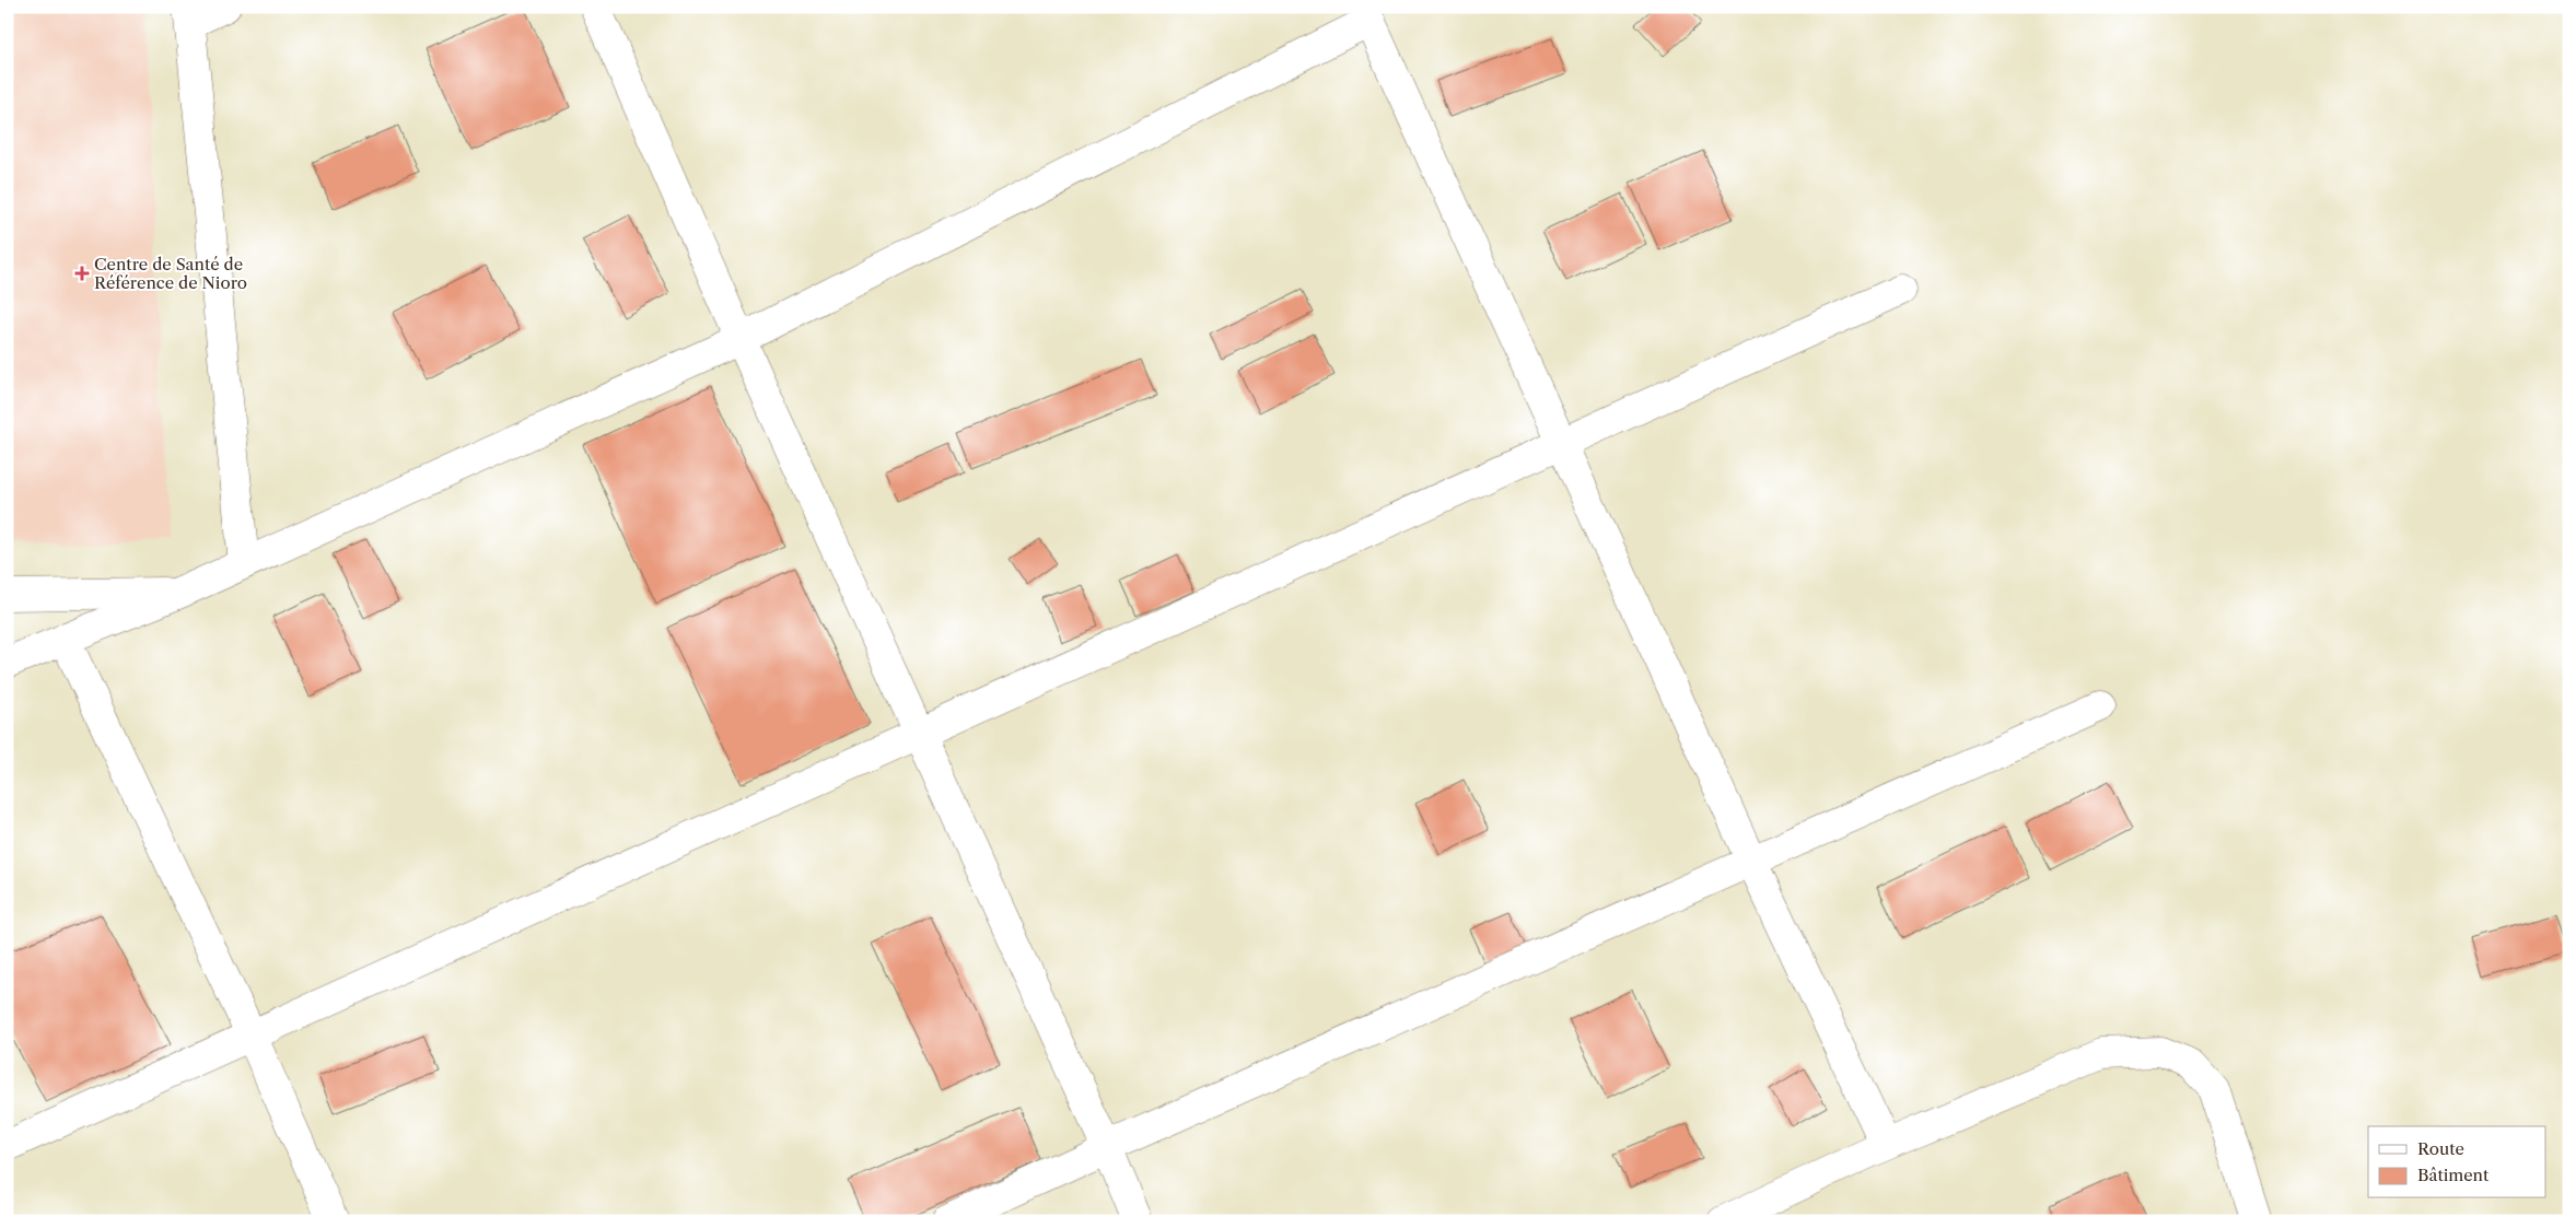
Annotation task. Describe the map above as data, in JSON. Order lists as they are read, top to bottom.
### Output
{
  "places": {
    "health": ["Centre de Santé de Référence de Nioro"]
  },
  "legend": ["Route", "Bâtiment"]
}
